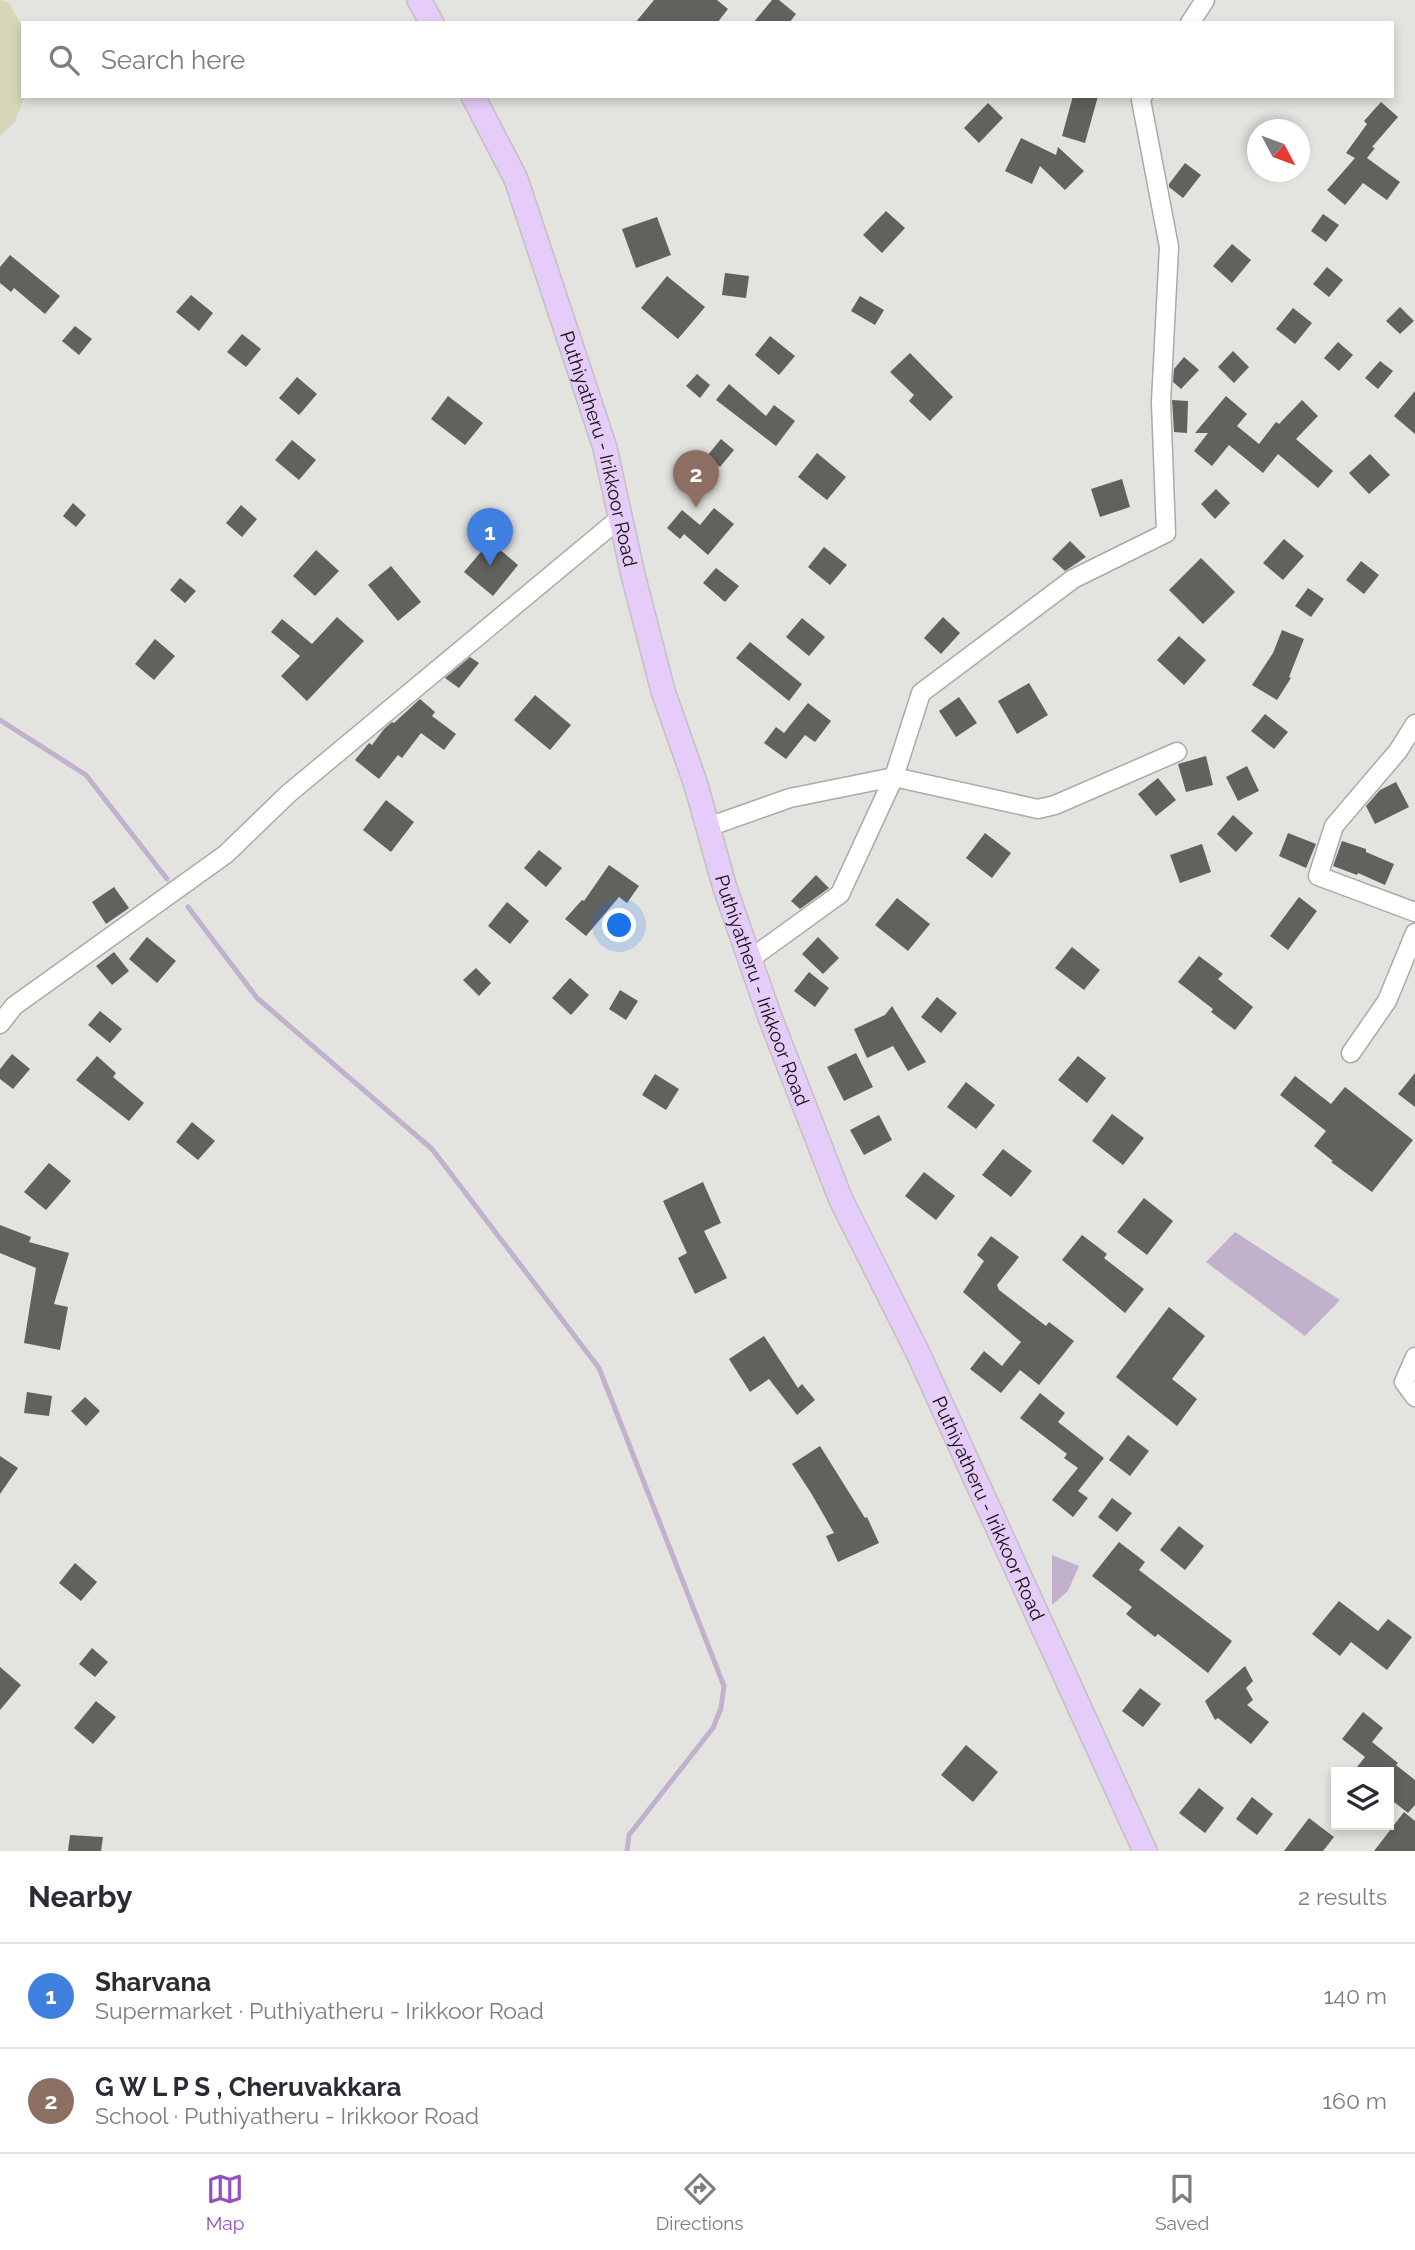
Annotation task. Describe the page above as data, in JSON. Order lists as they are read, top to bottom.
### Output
{
  "streets": {
    "main road": ["Puthiyatheru - Irikkoor Road"]
  },
  "north": "bottom right",
  "page": {
    "search": "Search here",
    "pins": ["2", "1"],
    "heading": ["Nearby", "2 results"],
    "list": [
      {
        "mark": "1",
        "name": "Sharvana",
        "note": "Supermarket · Puthiyatheru - Irikkoor Road",
        "value": "140 m"
      },
      {
        "mark": "2",
        "name": "G W L P S , Cheruvakkara",
        "note": "School · Puthiyatheru - Irikkoor Road",
        "value": "160 m"
      }
    ],
    "nav": ["Map", "Directions", "Saved"]
  }
}
